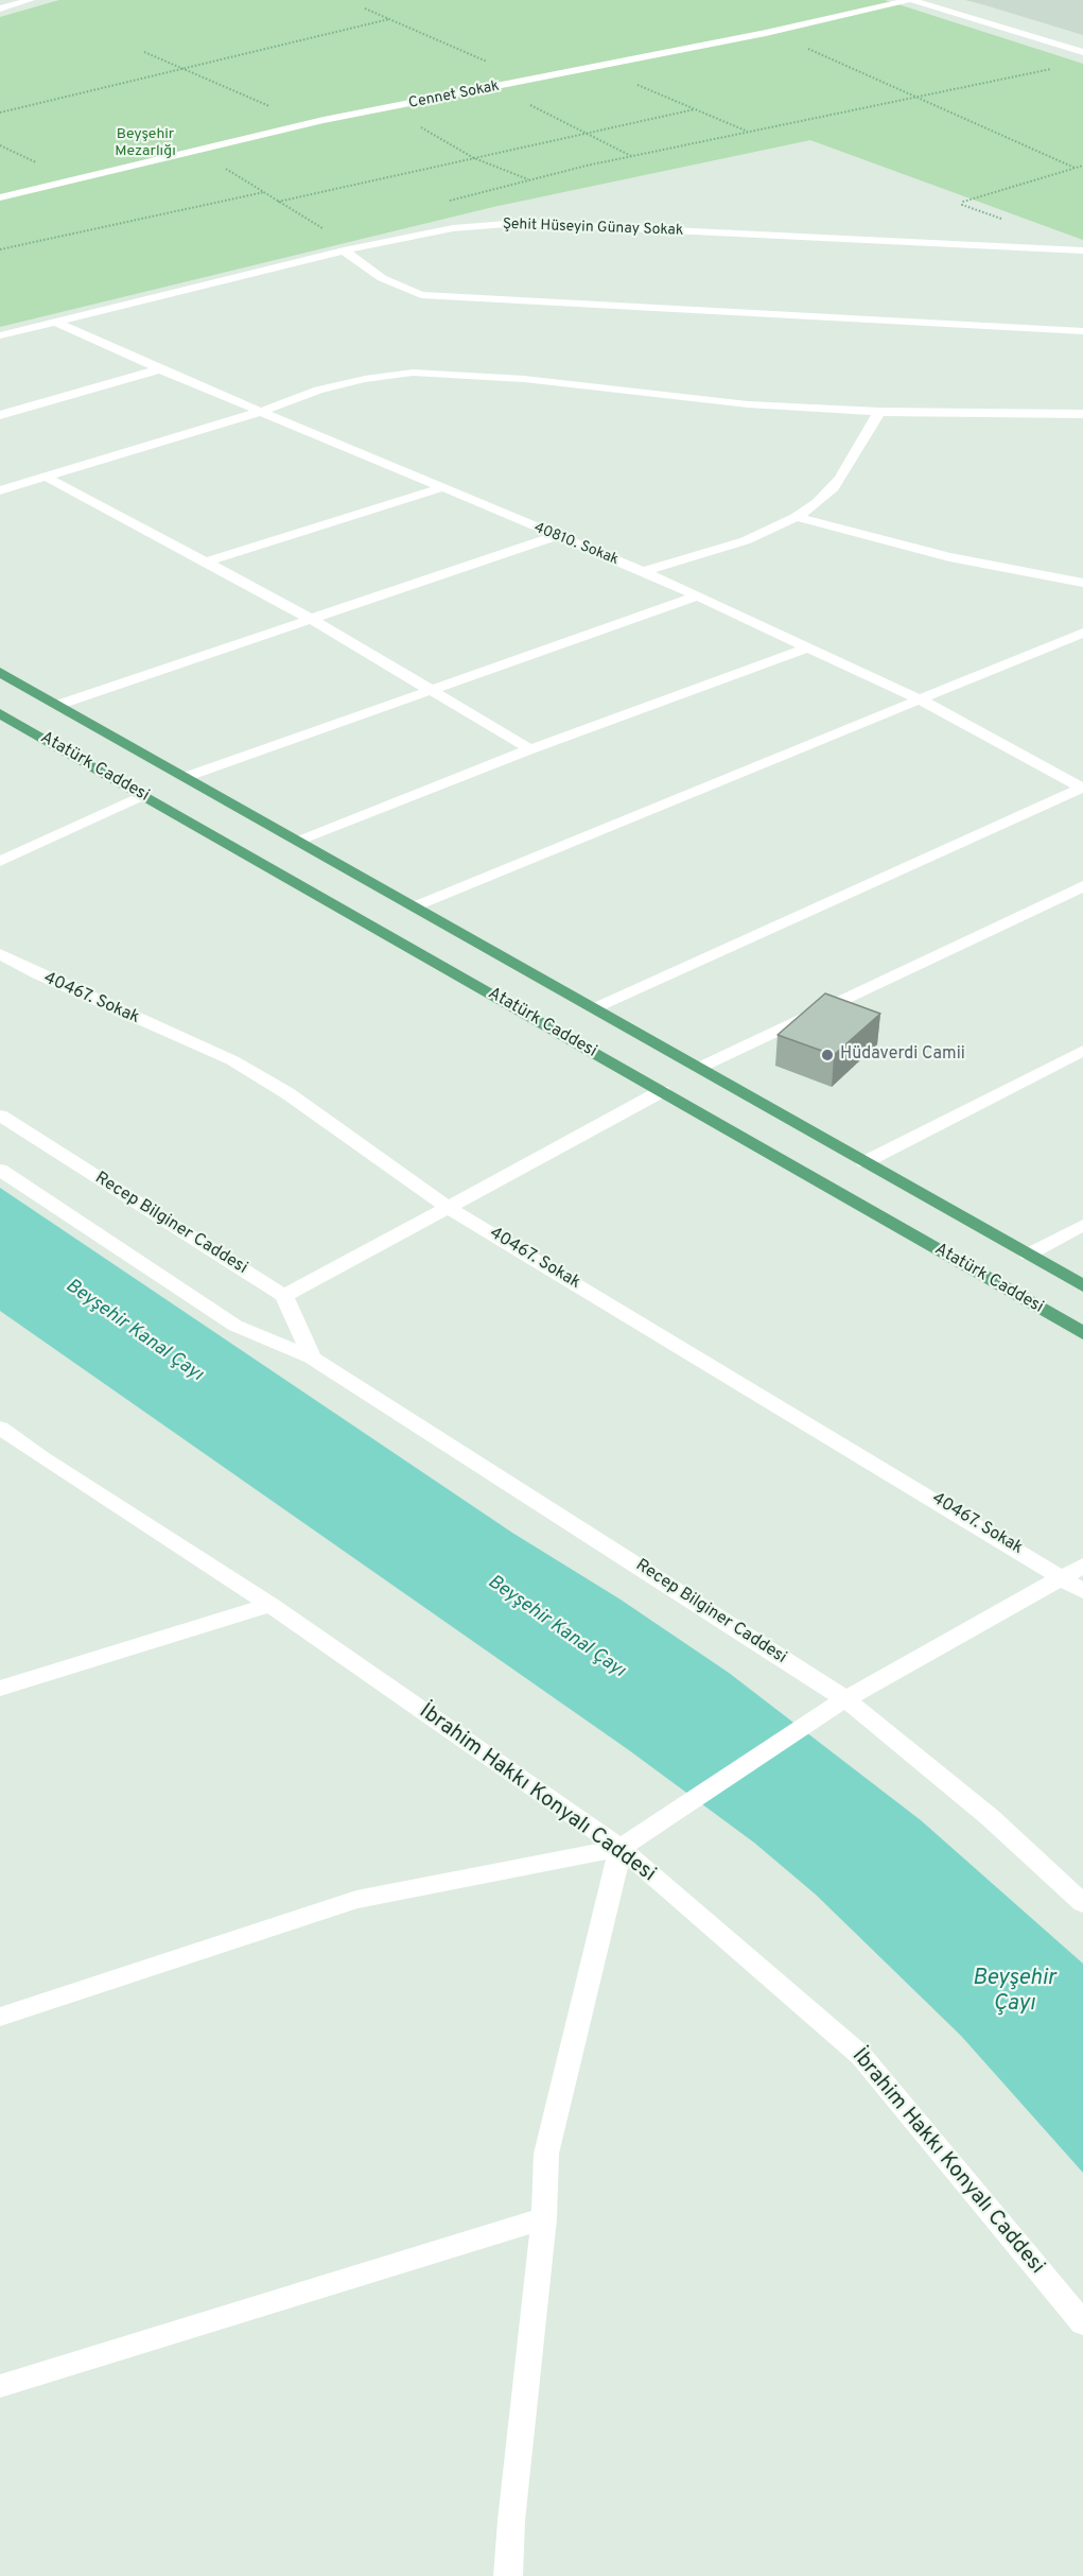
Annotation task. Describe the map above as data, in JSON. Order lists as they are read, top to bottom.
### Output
{
  "streets": {
    "main road": ["Atatürk Caddesi"],
    "street": [
      "Cennet Sokak",
      "Şehit Hüseyin Günay Sokak",
      "40810. Sokak",
      "40467. Sokak",
      "Recep Bilginer Caddesi",
      "İbrahim Hakkı Konyalı Caddesi"
    ]
  },
  "crossings": [
    ["Şehit Hüseyin Günay Sokak", "40810. Sokak"]
  ],
  "water": ["Beyşehir Kanal Çayı", "Beyşehir Çayı"],
  "parks": ["Beyşehir Mezarlığı"],
  "places": ["Hüdaverdi Camii"]
}
